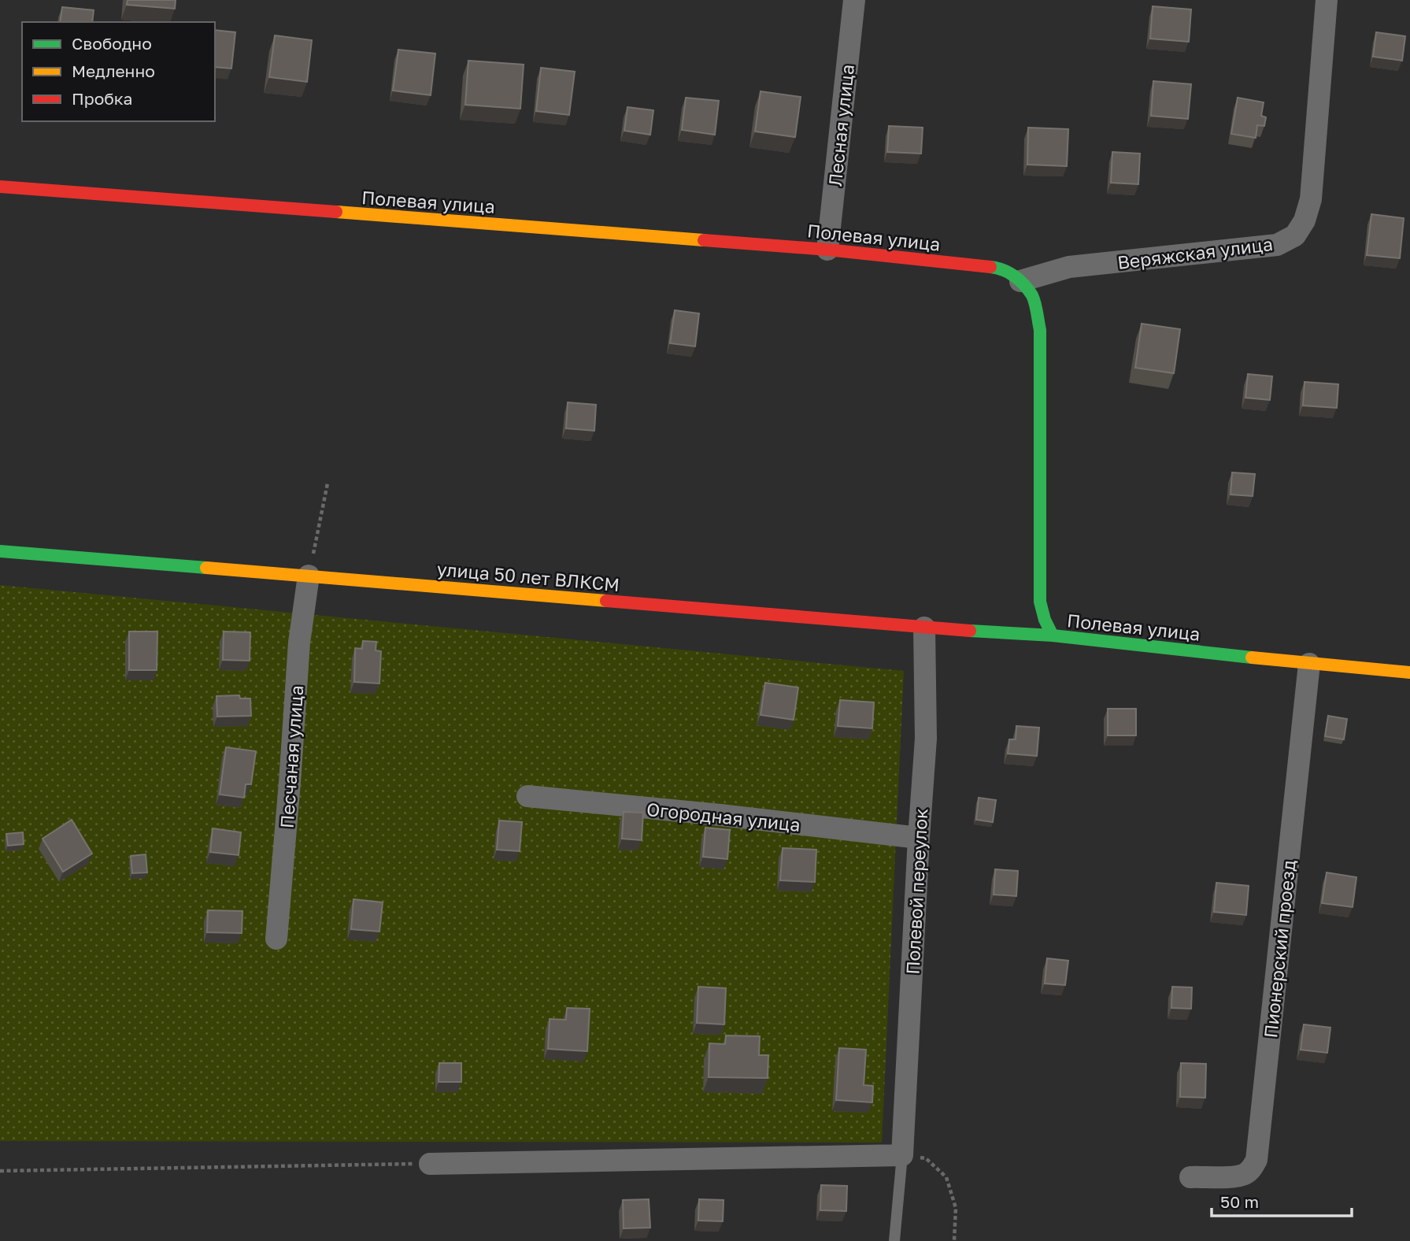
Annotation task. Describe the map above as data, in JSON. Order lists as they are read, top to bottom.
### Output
{
  "streets": {
    "street": [
      "Лесная улица",
      "Полевая улица",
      "Веряжская улица",
      "улица 50 лет ВЛКСМ",
      "Песчаная улица",
      "Огородная улица",
      "Полевой переулок",
      "Пионерский проезд"
    ]
  },
  "crossings": [
    ["Лесная улица", "Полевая улица"],
    ["Полевая улица", "Веряжская улица"],
    ["Полевая улица", "улица 50 лет ВЛКСМ"],
    ["Полевая улица", "Пионерский проезд"],
    ["улица 50 лет ВЛКСМ", "Песчаная улица"],
    ["улица 50 лет ВЛКСМ", "Полевой переулок"],
    ["Огородная улица", "Полевой переулок"]
  ],
  "legend": ["Свободно", "Медленно", "Пробка"],
  "scale_bar": "50 m"
}
